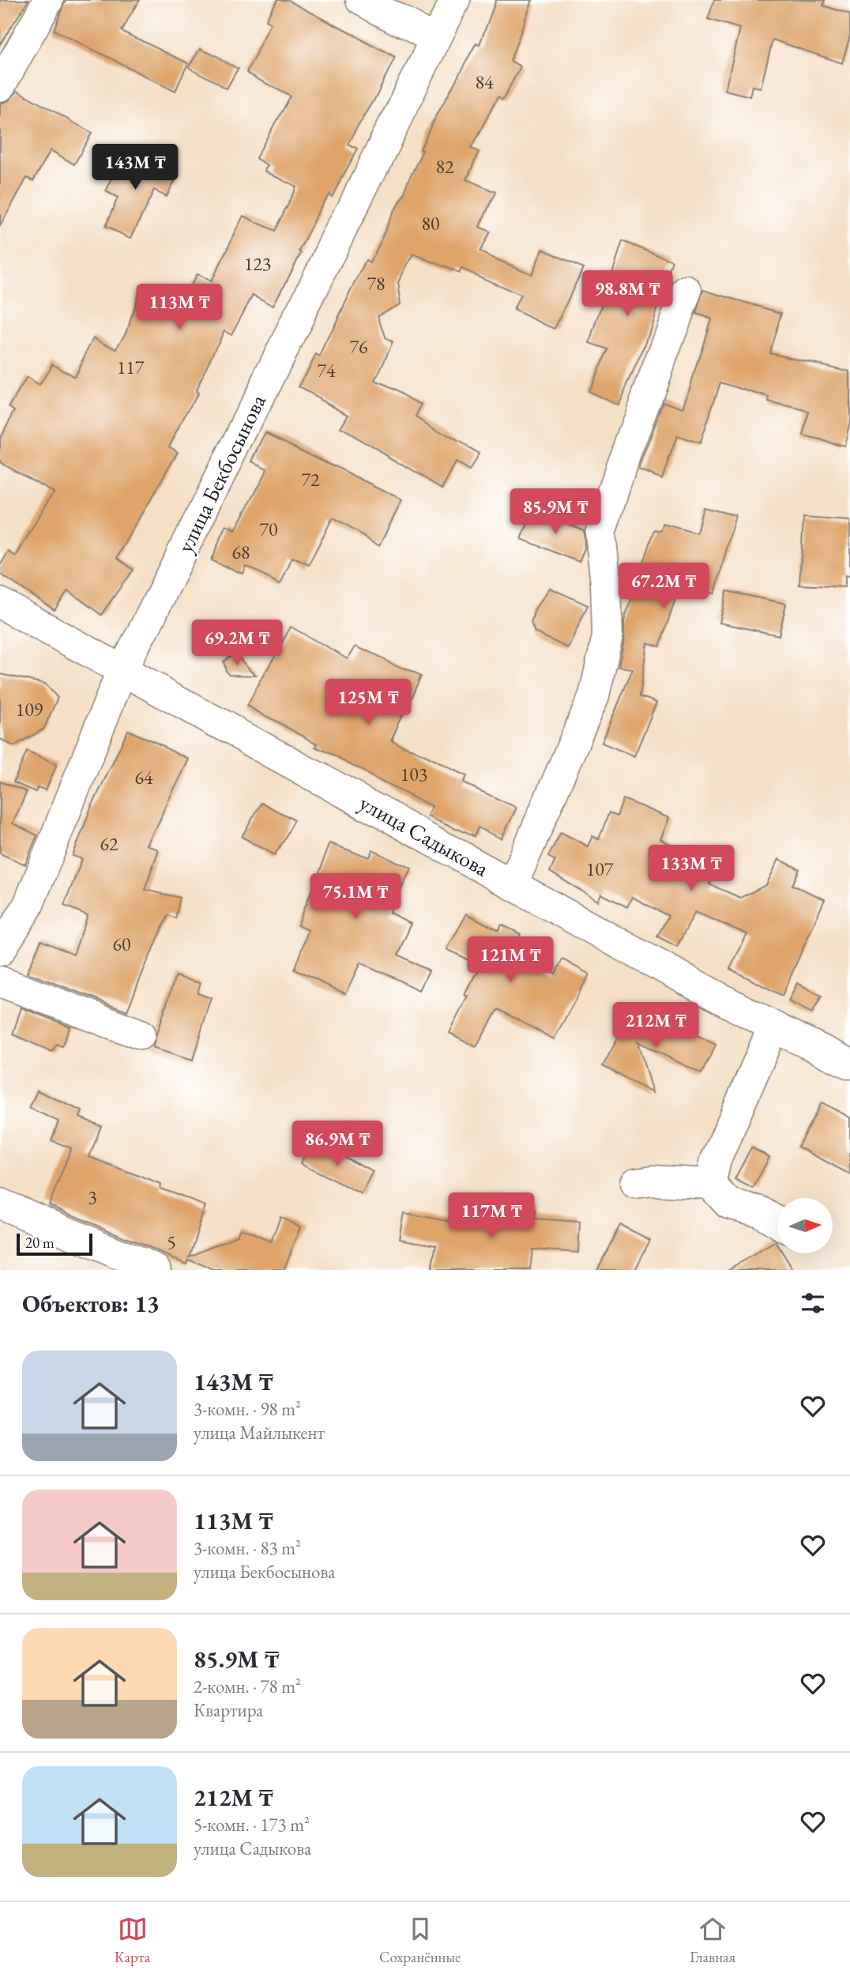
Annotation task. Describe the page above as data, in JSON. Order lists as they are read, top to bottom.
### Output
{
  "streets": {
    "street": ["улица Бекбосынова", "улица Садыкова"]
  },
  "crossings": [
    ["улица Бекбосынова", "улица Садыкова"]
  ],
  "house_numbers": [
    "84",
    "82",
    "80",
    "123",
    "78",
    "76",
    "117",
    "74",
    "72",
    "70",
    "68",
    "109",
    "103",
    "64",
    "62",
    "107",
    "60",
    "3",
    "5"
  ],
  "scale_bar": "20 m",
  "north": "right",
  "page": {
    "price": [
      "143M ₸",
      "98.8M ₸",
      "113M ₸",
      "85.9M ₸",
      "67.2M ₸",
      "69.2M ₸",
      "125M ₸",
      "133M ₸",
      "75.1M ₸",
      "121M ₸",
      "212M ₸",
      "86.9M ₸",
      "117M ₸"
    ],
    "scale": "20 m",
    "heading": "Объектов: 13",
    "list": [
      {
        "name": "143M ₸",
        "note": "3-комн. · 98 m² · улица Майлыкент"
      },
      {
        "name": "113M ₸",
        "note": "3-комн. · 83 m² · улица Бекбосынова"
      },
      {
        "name": "85.9M ₸",
        "note": "2-комн. · 78 m² · Квартира"
      },
      {
        "name": "212M ₸",
        "note": "5-комн. · 173 m² · улица Садыкова"
      }
    ],
    "tabs": ["Карта", "Сохранённые", "Главная"]
  }
}
